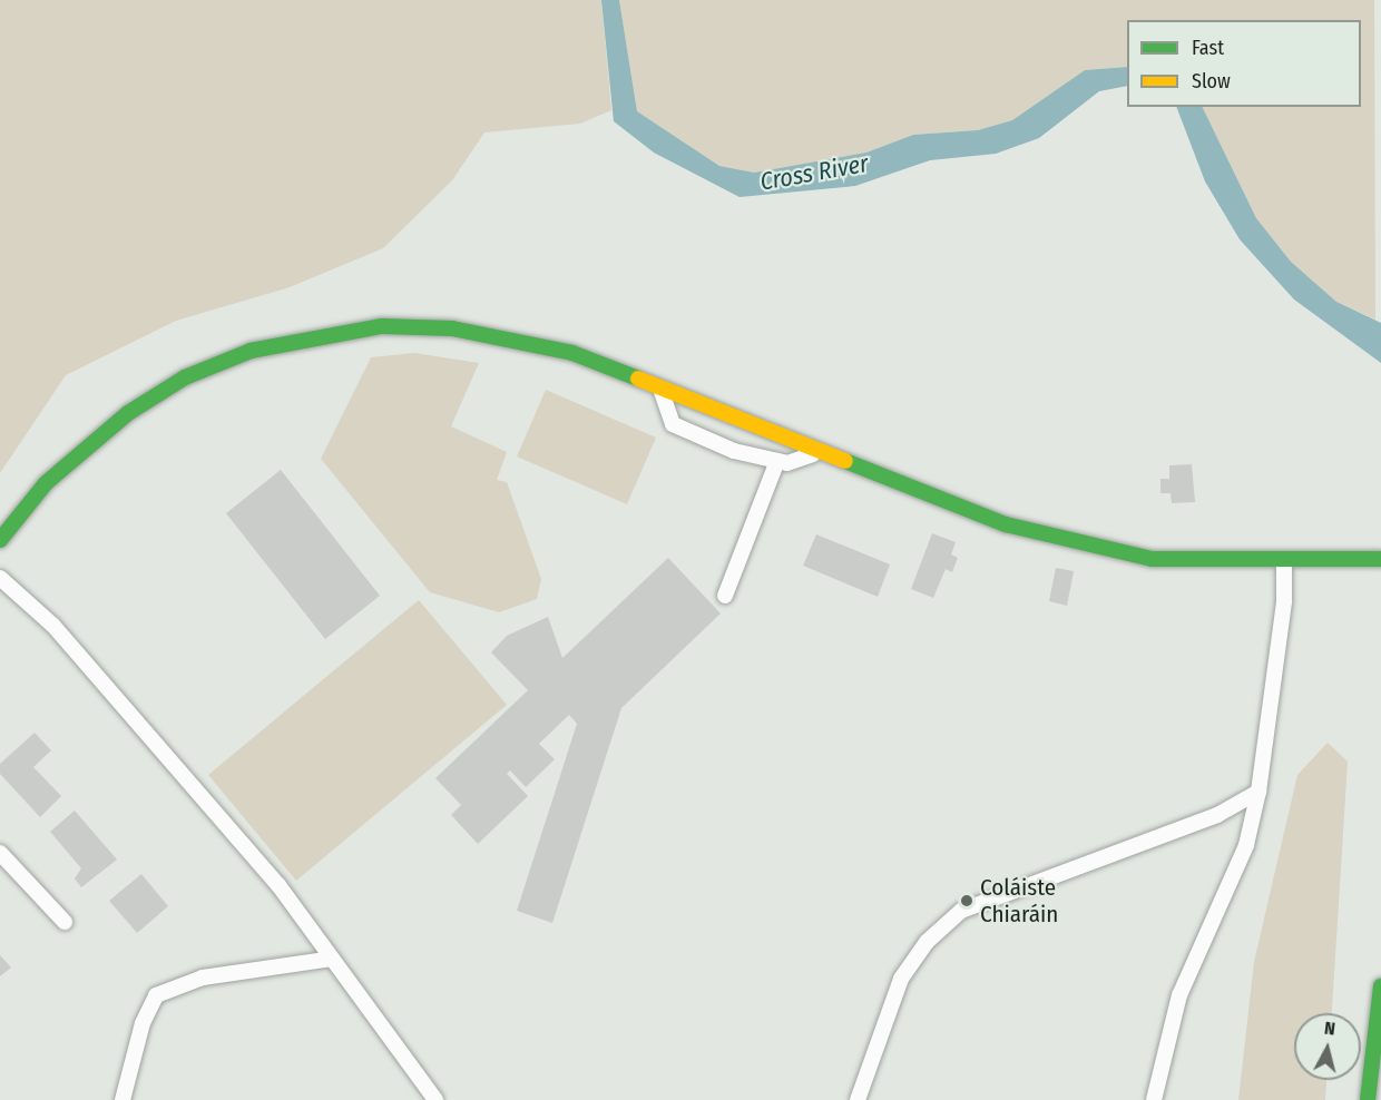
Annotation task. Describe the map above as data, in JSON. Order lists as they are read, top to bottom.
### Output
{
  "water": ["Cross River"],
  "places": ["Coláiste Chiaráin"],
  "legend": ["Fast", "Slow"],
  "north": "top"
}
